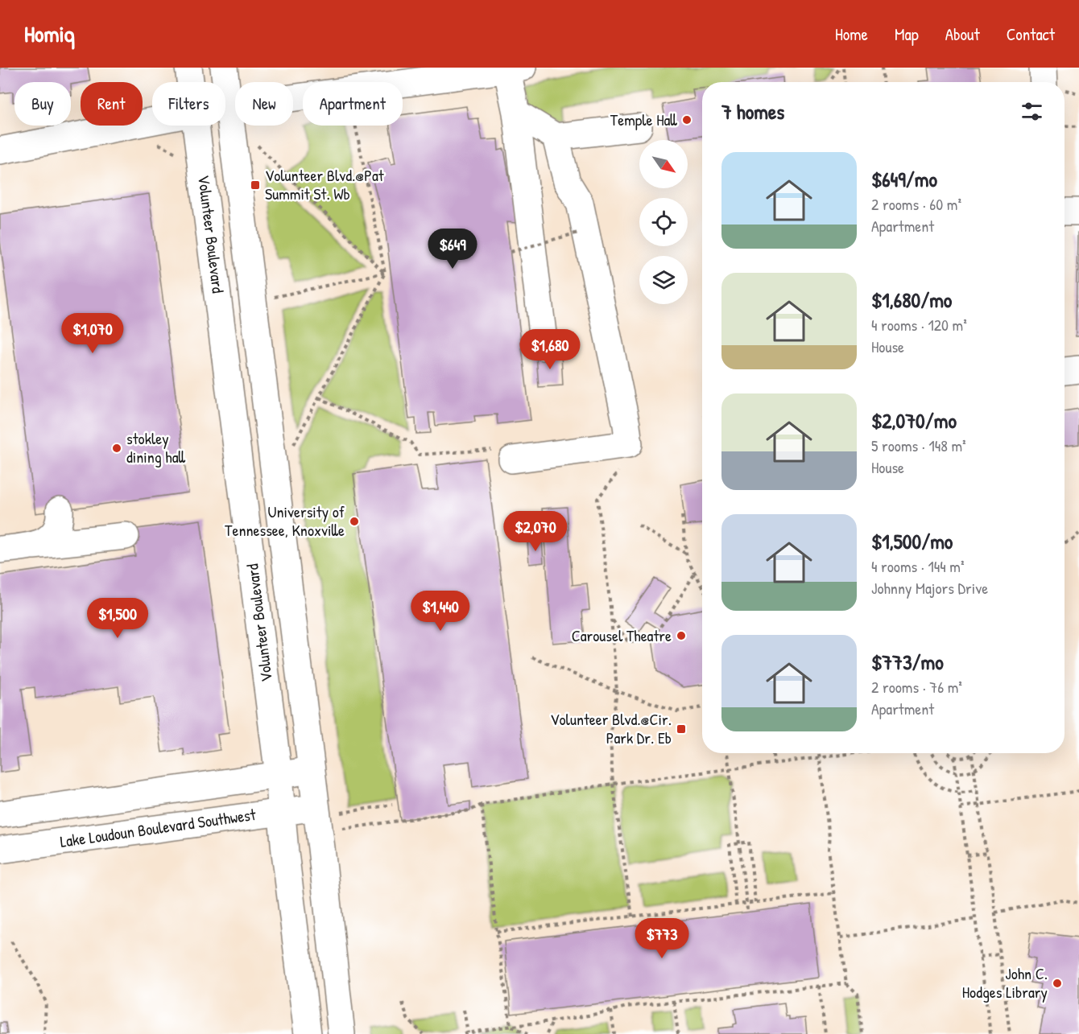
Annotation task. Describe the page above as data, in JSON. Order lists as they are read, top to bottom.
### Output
{
  "streets": {
    "street": ["Volunteer Boulevard", "Lake Loudoun Boulevard Southwest"]
  },
  "crossings": [
    ["Volunteer Boulevard", "Lake Loudoun Boulevard Southwest"]
  ],
  "places": {
    "other": [
      "Temple Hall",
      "stokley dining hall",
      "University of Tennessee, Knoxville",
      "Carousel Theatre",
      "John C. Hodges Library"
    ],
    "transit": ["Volunteer Blvd.@Pat Summit St. Wb", "Volunteer Blvd.@Cir. Park Dr. Eb"]
  },
  "north": "bottom right",
  "page": {
    "header": "Homiq",
    "nav": [
      "Home",
      "Map",
      "About",
      "Contact"
    ],
    "chip": [
      "Buy",
      "Rent",
      "Filters",
      "New",
      "Apartment"
    ],
    "heading": "7 homes",
    "list": [
      {
        "name": "$649/mo",
        "note": "2 rooms · 60 m² · Apartment"
      },
      {
        "name": "$1,680/mo",
        "note": "4 rooms · 120 m² · House"
      },
      {
        "name": "$2,070/mo",
        "note": "5 rooms · 148 m² · House"
      },
      {
        "name": "$1,500/mo",
        "note": "4 rooms · 144 m² · Johnny Majors Drive"
      },
      {
        "name": "$773/mo",
        "note": "2 rooms · 76 m² · Apartment"
      }
    ],
    "price": [
      "$649",
      "$1,070",
      "$1,680",
      "$2,070",
      "$1,440",
      "$1,500",
      "$773"
    ]
  }
}
